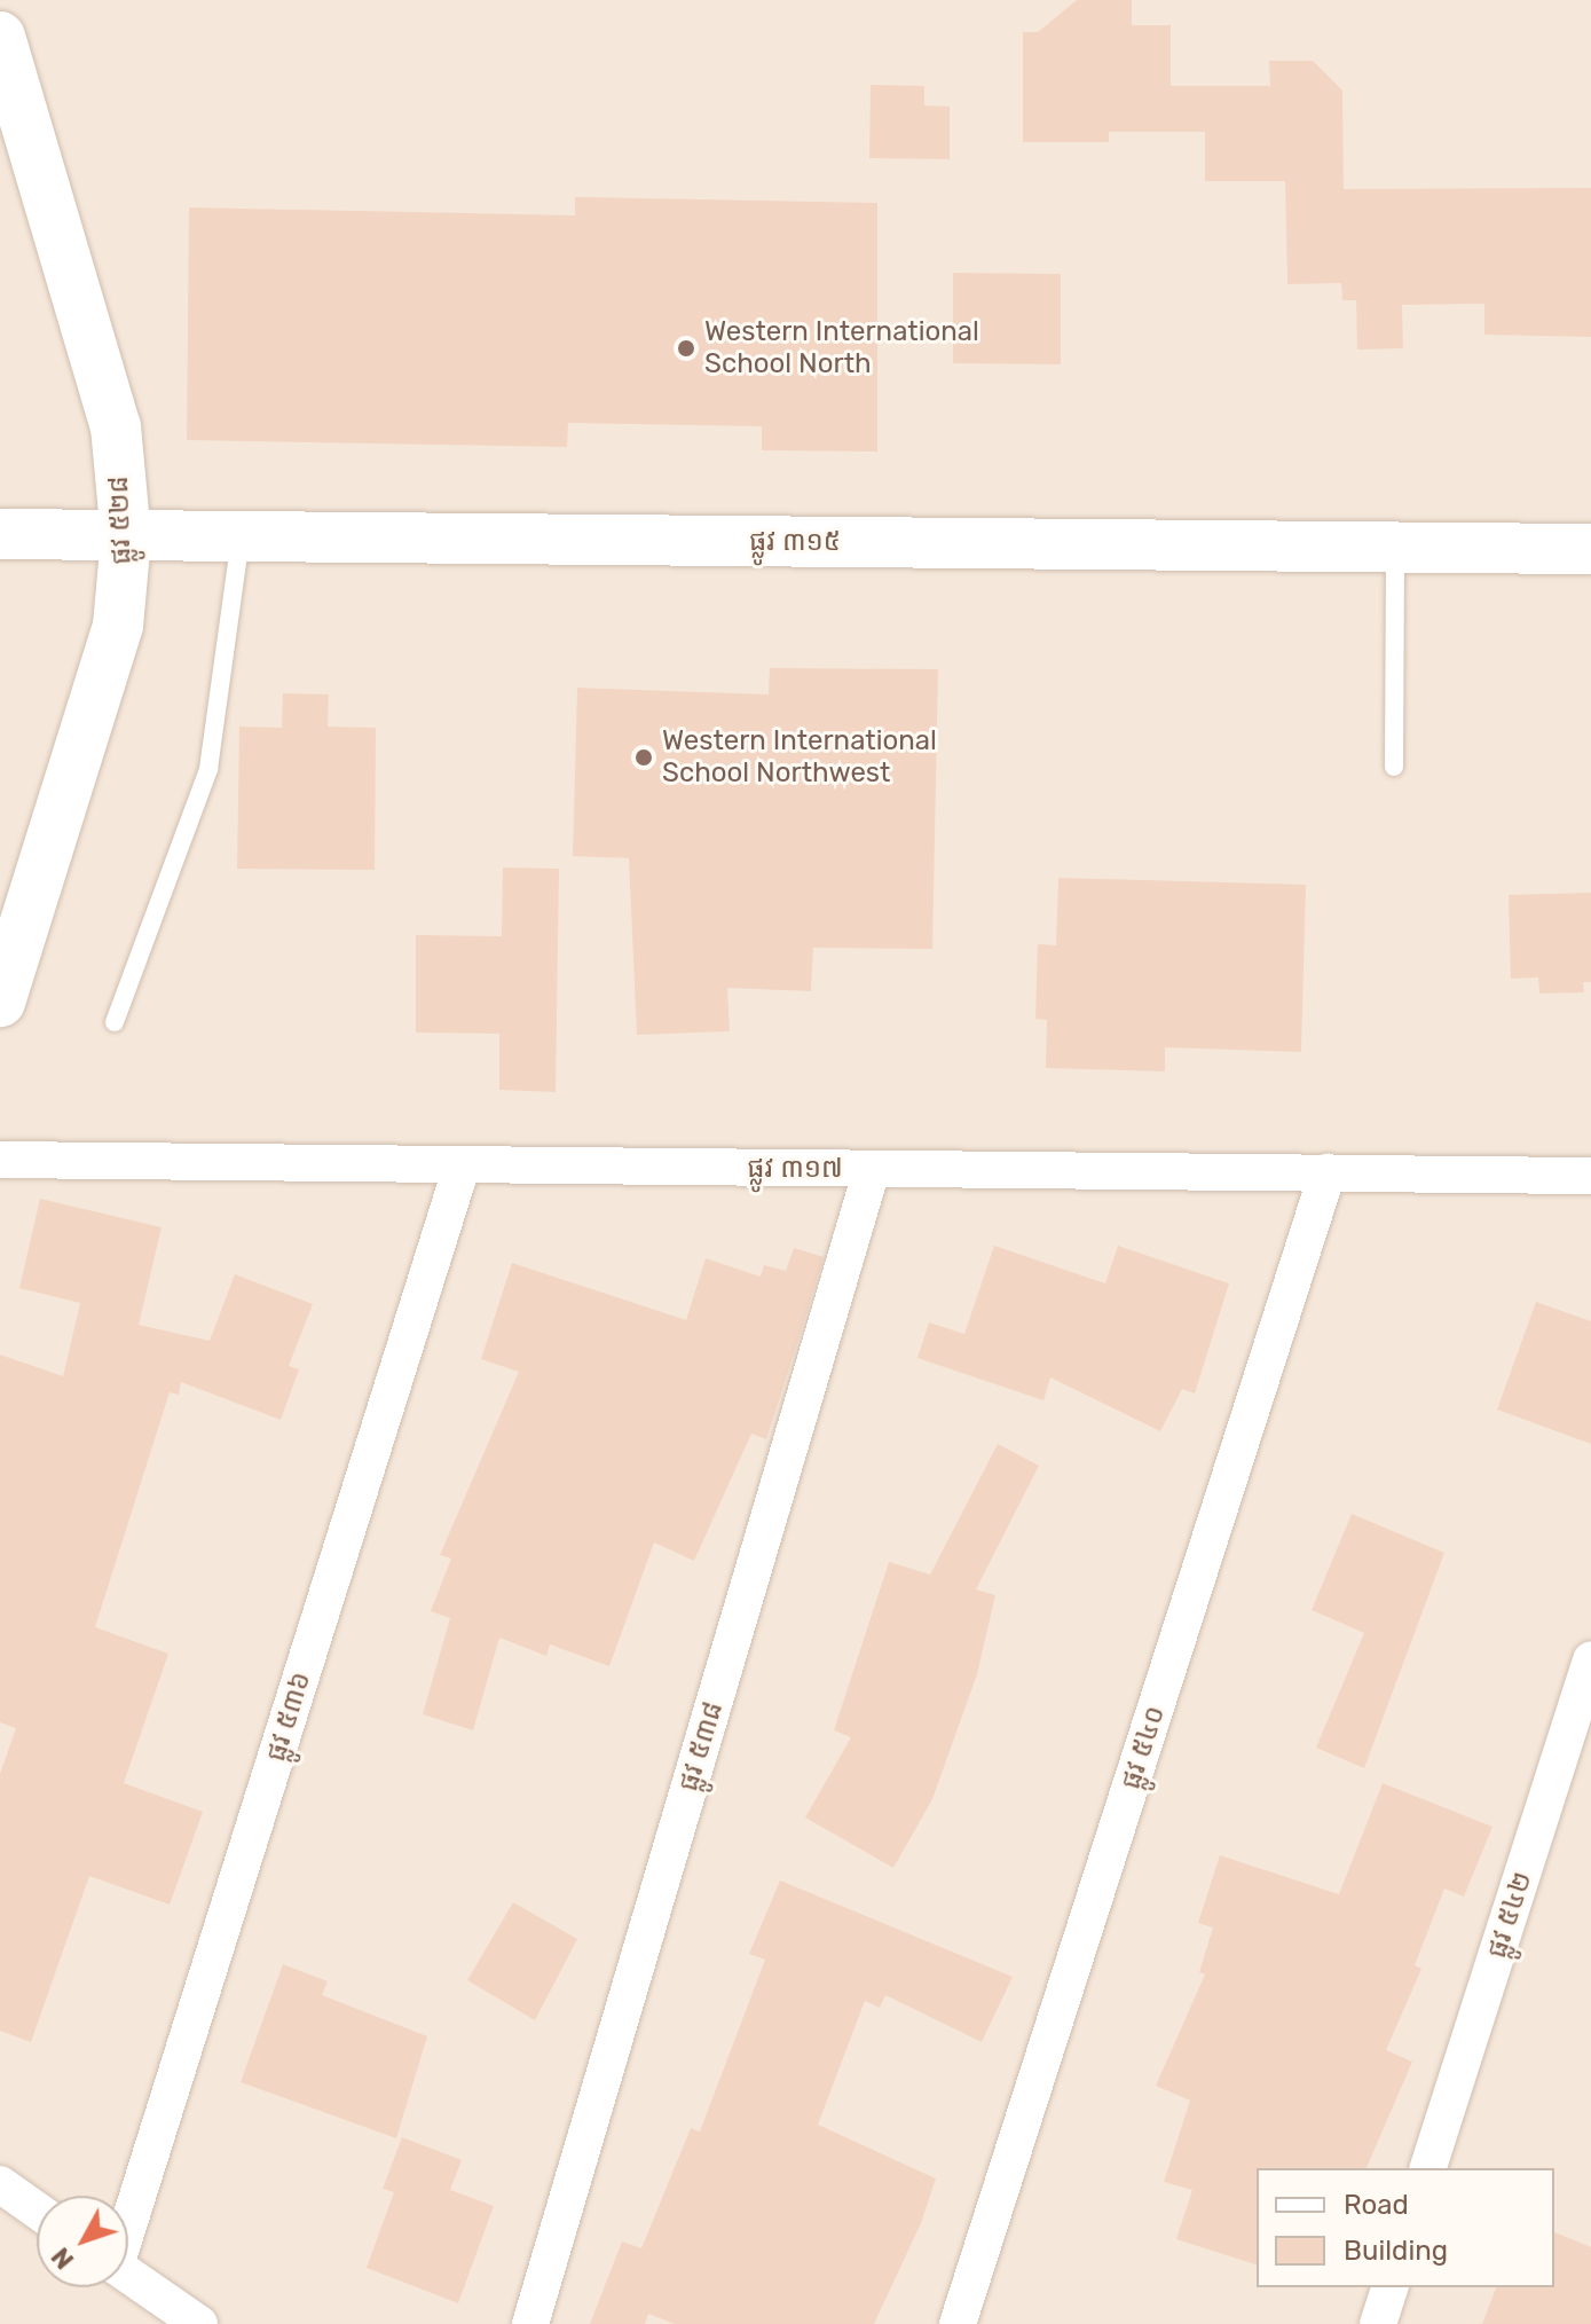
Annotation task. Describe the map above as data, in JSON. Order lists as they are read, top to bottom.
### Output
{
  "streets": {
    "street": [
      "ផ្លូវ ៥២៨",
      "ផ្លូវ ៣១៥",
      "ផ្លូវ ៣១៧",
      "ផ្លូវ ៥៣៦",
      "ផ្លូវ ៥៣៨",
      "ផ្លូវ ៥៤០",
      "ផ្លូវ ៥៤២"
    ]
  },
  "crossings": [
    ["ផ្លូវ ៥២៨", "ផ្លូវ ៣១៥"],
    ["ផ្លូវ ៣១៧", "ផ្លូវ ៥៣៦"],
    ["ផ្លូវ ៣១៧", "ផ្លូវ ៥៣៨"],
    ["ផ្លូវ ៣១៧", "ផ្លូវ ៥៤០"]
  ],
  "places": ["Western International School North", "Western International School Northwest"],
  "legend": ["Road", "Building"],
  "north": "bottom left"
}
